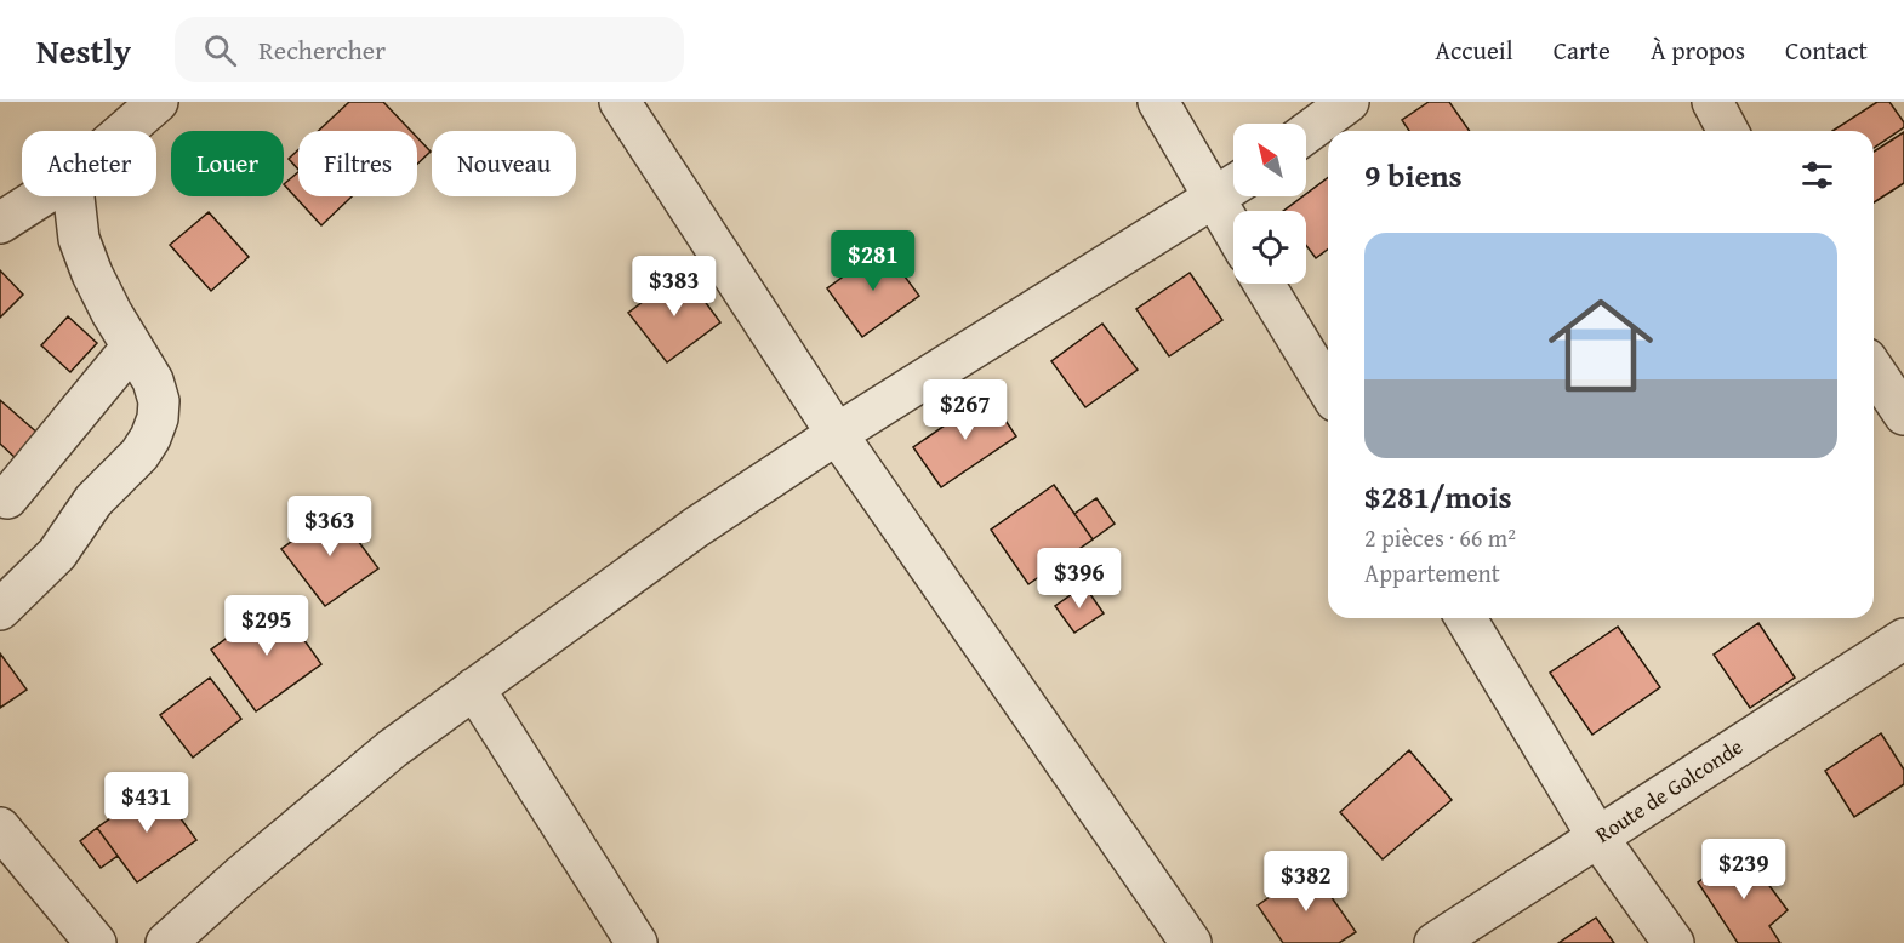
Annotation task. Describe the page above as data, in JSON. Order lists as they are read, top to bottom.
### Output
{
  "streets": {
    "street": ["Route de Golconde"]
  },
  "north": "top left",
  "page": {
    "header": "Nestly",
    "search": "Rechercher",
    "nav": [
      "Accueil",
      "Carte",
      "À propos",
      "Contact"
    ],
    "chip": [
      "Acheter",
      "Louer",
      "Filtres",
      "Nouveau"
    ],
    "heading": "9 biens",
    "list": [
      {
        "name": "$281/mois",
        "note": "2 pièces · 66 m² · Appartement"
      }
    ],
    "price": [
      "$281",
      "$383",
      "$267",
      "$363",
      "$396",
      "$295",
      "$431",
      "$239",
      "$382"
    ]
  }
}
